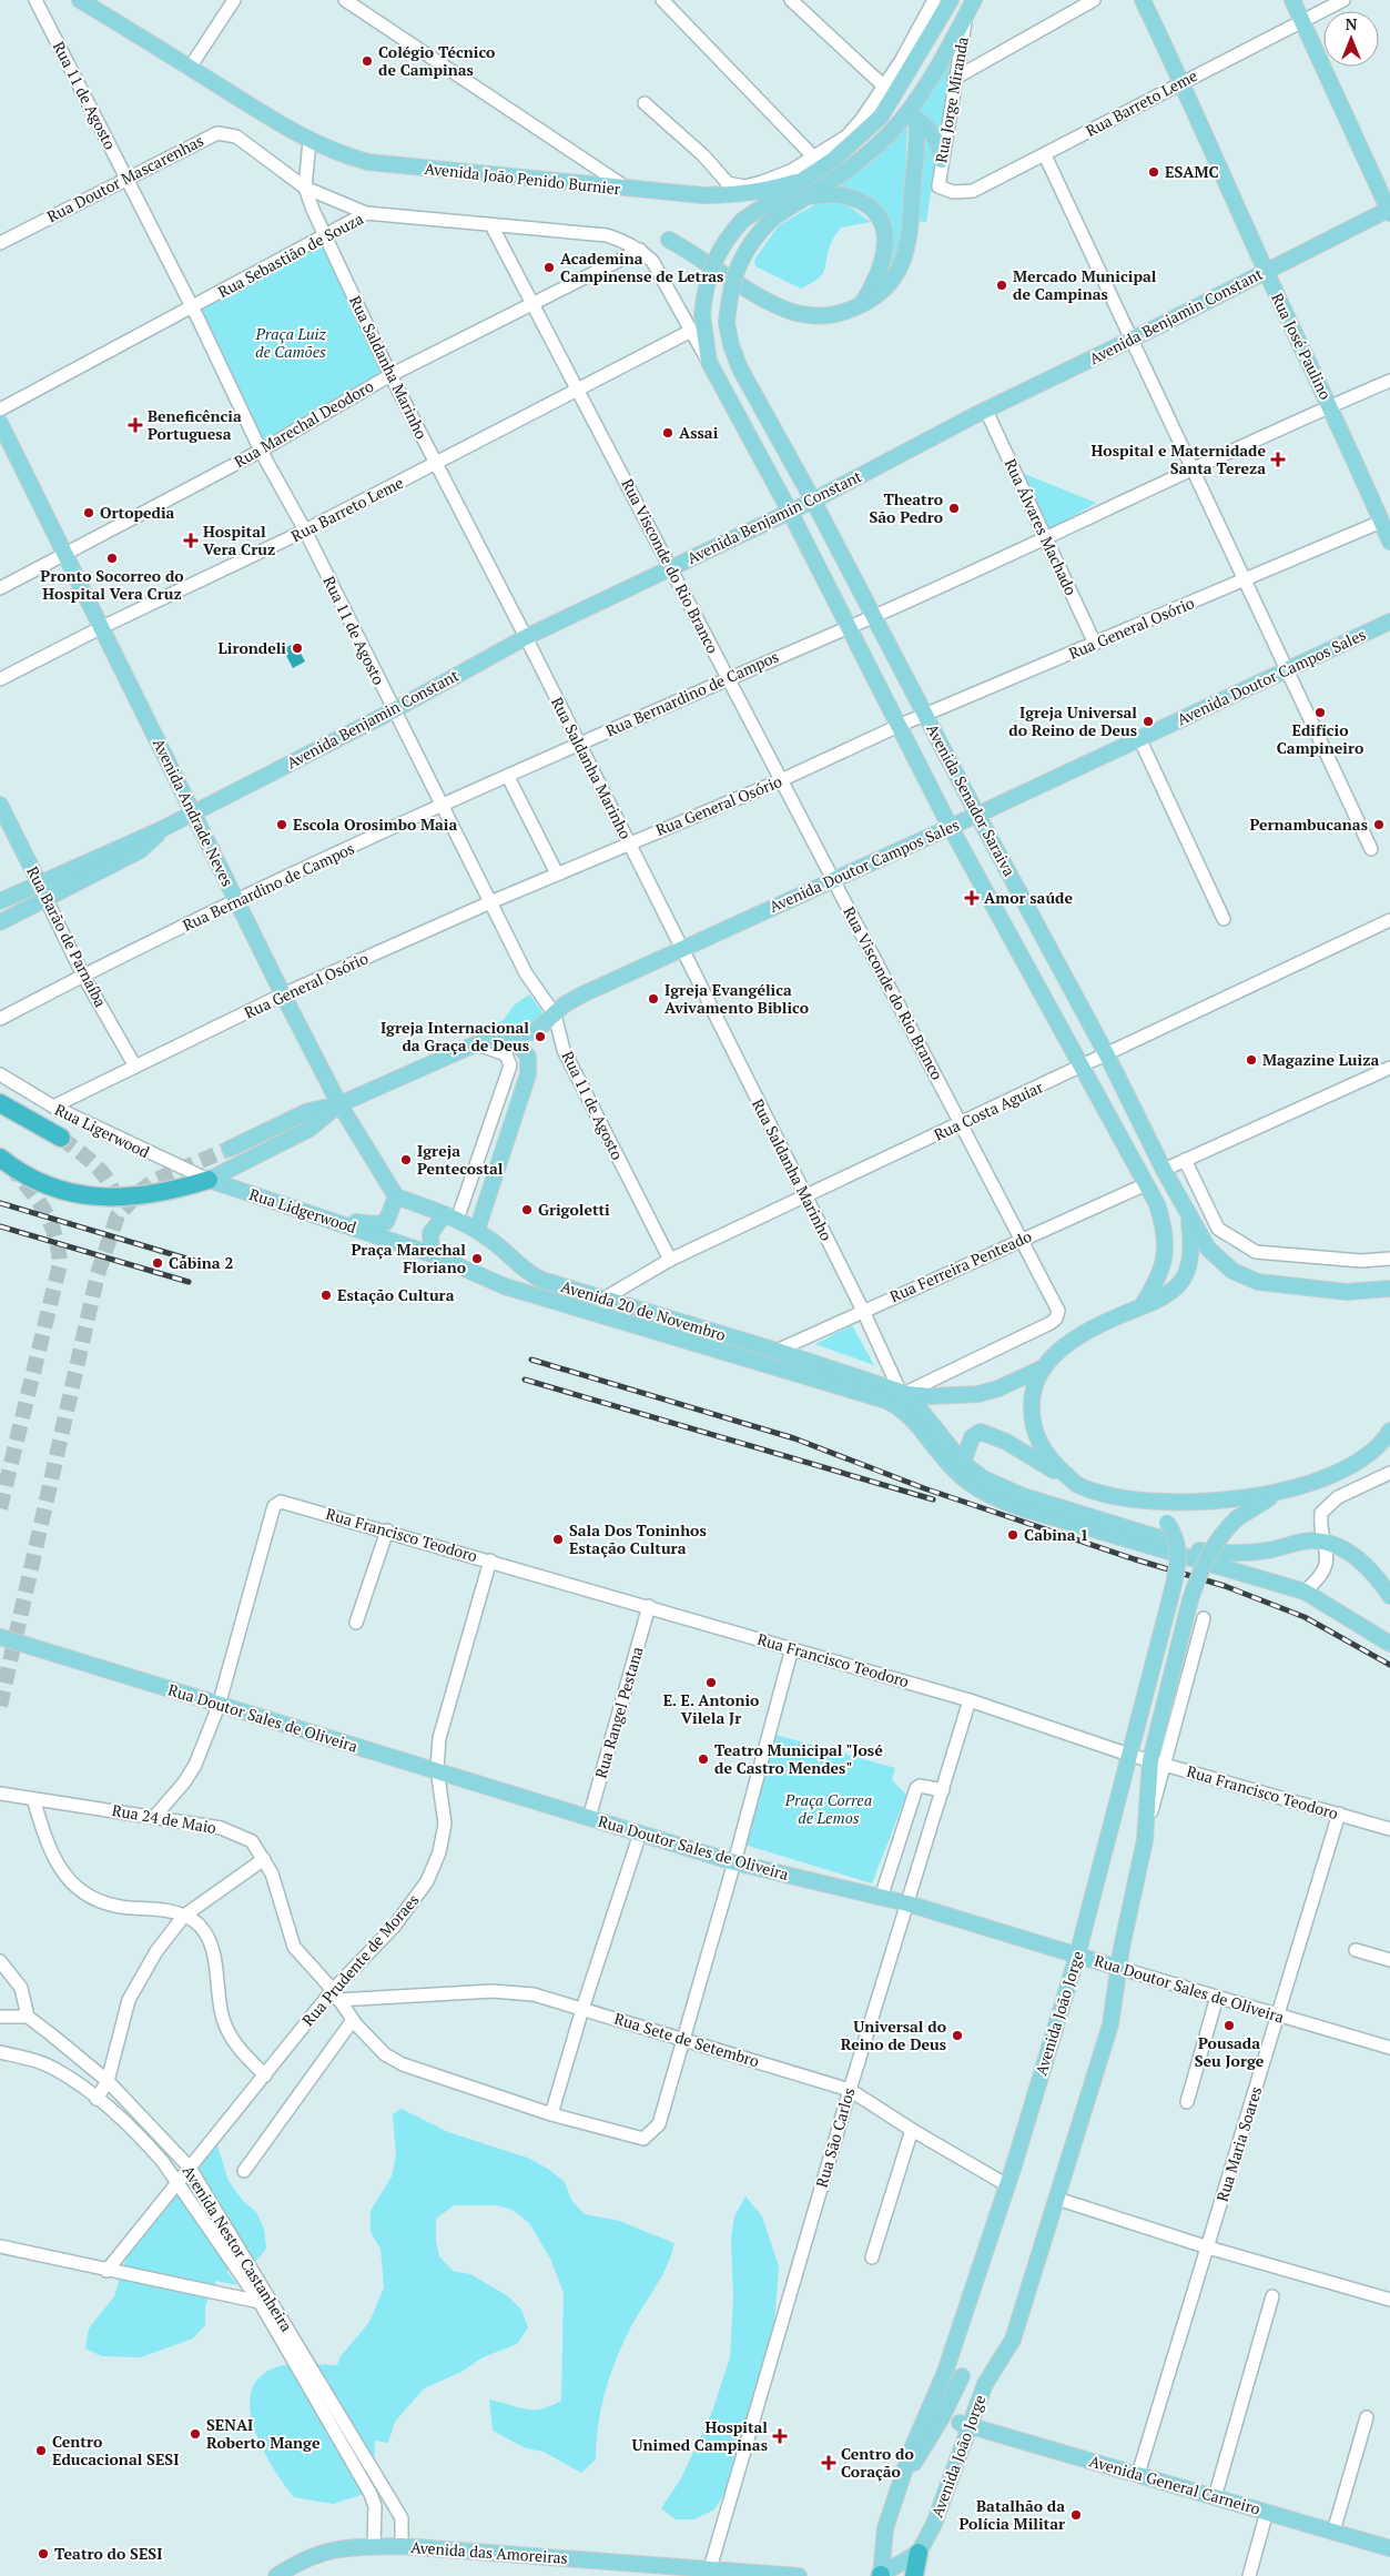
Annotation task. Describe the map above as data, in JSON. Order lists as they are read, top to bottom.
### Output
{
  "streets": {
    "highway": ["Avenida João Jorge"],
    "main road": [
      "Rua Jorge Miranda",
      "Avenida João Penido Burnier",
      "Avenida Benjamin Constant",
      "Rua José Paulino",
      "Avenida Doutor Campos Sales",
      "Avenida Senador Saraiva",
      "Avenida Andrade Neves",
      "Rua Barão de Parnaíba",
      "Rua Lidgerwood",
      "Avenida 20 de Novembro",
      "Rua Doutor Sales de Oliveira",
      "Avenida General Carneiro",
      "Avenida das Amoreiras"
    ],
    "street": [
      "Rua 11 de Agosto",
      "Rua Barreto Leme",
      "Rua Doutor Mascarenhas",
      "Rua Sebastião de Souza",
      "Rua Saldanha Marinho",
      "Rua Marechal Deodoro",
      "Rua Álvares Machado",
      "Rua Visconde do Rio Branco",
      "Rua General Osório",
      "Rua Bernardino de Campos",
      "Rua Costa Aguiar",
      "Rua Ligerwood",
      "Rua Ferreira Penteado",
      "Rua Francisco Teodoro",
      "Rua Rangel Pestana",
      "Rua 24 de Maio",
      "Rua Prudente de Moraes",
      "Rua Sete de Setembro",
      "Rua São Carlos",
      "Rua Maria Soares",
      "Avenida Nestor Castanheira"
    ]
  },
  "crossings": [
    ["Rua 11 de Agosto", "Rua Barreto Leme"],
    ["Rua 11 de Agosto", "Rua Doutor Mascarenhas"],
    ["Rua 11 de Agosto", "Rua Sebastião de Souza"],
    ["Rua 11 de Agosto", "Avenida Benjamin Constant"],
    ["Rua 11 de Agosto", "Rua Marechal Deodoro"],
    ["Rua 11 de Agosto", "Rua General Osório"],
    ["Rua 11 de Agosto", "Avenida Doutor Campos Sales"],
    ["Rua 11 de Agosto", "Rua Bernardino de Campos"],
    ["Rua 11 de Agosto", "Rua Costa Aguiar"],
    ["Rua Jorge Miranda", "Rua Barreto Leme"],
    ["Rua Jorge Miranda", "Avenida João Penido Burnier"],
    ["Rua Jorge Miranda", "Avenida Senador Saraiva"],
    ["Rua Barreto Leme", "Rua Sebastião de Souza"],
    ["Rua Barreto Leme", "Rua José Paulino"],
    ["Rua Barreto Leme", "Rua Saldanha Marinho"],
    ["Rua Barreto Leme", "Rua Visconde do Rio Branco"],
    ["Rua Barreto Leme", "Avenida Andrade Neves"],
    ["Rua Doutor Mascarenhas", "Rua Sebastião de Souza"],
    ["Rua Doutor Mascarenhas", "Rua Saldanha Marinho"],
    ["Avenida João Penido Burnier", "Rua Saldanha Marinho"],
    ["Avenida João Penido Burnier", "Avenida Senador Saraiva"],
    ["Rua Sebastião de Souza", "Rua Saldanha Marinho"],
    ["Rua Sebastião de Souza", "Rua Marechal Deodoro"],
    ["Rua Sebastião de Souza", "Rua Visconde do Rio Branco"],
    ["Rua Sebastião de Souza", "Avenida Senador Saraiva"],
    ["Avenida Benjamin Constant", "Rua José Paulino"],
    ["Avenida Benjamin Constant", "Rua Saldanha Marinho"],
    ["Avenida Benjamin Constant", "Rua Álvares Machado"],
    ["Avenida Benjamin Constant", "Rua Visconde do Rio Branco"],
    ["Avenida Benjamin Constant", "Avenida Senador Saraiva"],
    ["Avenida Benjamin Constant", "Avenida Andrade Neves"],
    ["Avenida Benjamin Constant", "Rua Barão de Parnaíba"],
    ["Rua José Paulino", "Rua General Osório"],
    ["Rua José Paulino", "Rua Bernardino de Campos"],
    ["Rua Saldanha Marinho", "Rua Marechal Deodoro"],
    ["Rua Saldanha Marinho", "Rua Visconde do Rio Branco"],
    ["Rua Saldanha Marinho", "Rua General Osório"],
    ["Rua Saldanha Marinho", "Avenida Doutor Campos Sales"],
    ["Rua Saldanha Marinho", "Rua Bernardino de Campos"],
    ["Rua Saldanha Marinho", "Rua Costa Aguiar"],
    ["Rua Saldanha Marinho", "Rua Ferreira Penteado"],
    ["Rua Saldanha Marinho", "Avenida 20 de Novembro"],
    ["Rua Marechal Deodoro", "Rua Visconde do Rio Branco"],
    ["Rua Marechal Deodoro", "Avenida Andrade Neves"],
    ["Rua Álvares Machado", "Rua General Osório"],
    ["Rua Álvares Machado", "Rua Bernardino de Campos"],
    ["Rua Visconde do Rio Branco", "Rua General Osório"],
    ["Rua Visconde do Rio Branco", "Avenida Doutor Campos Sales"],
    ["Rua Visconde do Rio Branco", "Rua Bernardino de Campos"],
    ["Rua Visconde do Rio Branco", "Rua Costa Aguiar"],
    ["Rua Visconde do Rio Branco", "Rua Ferreira Penteado"],
    ["Rua Visconde do Rio Branco", "Avenida 20 de Novembro"],
    ["Rua General Osório", "Avenida Senador Saraiva"],
    ["Rua General Osório", "Avenida Andrade Neves"],
    ["Rua General Osório", "Rua Barão de Parnaíba"],
    ["Rua General Osório", "Rua Ligerwood"],
    ["Avenida Doutor Campos Sales", "Avenida Senador Saraiva"],
    ["Avenida Doutor Campos Sales", "Avenida Andrade Neves"],
    ["Avenida Doutor Campos Sales", "Rua Ligerwood"],
    ["Avenida Doutor Campos Sales", "Rua Lidgerwood"],
    ["Rua Bernardino de Campos", "Avenida Senador Saraiva"],
    ["Rua Bernardino de Campos", "Avenida Andrade Neves"],
    ["Rua Bernardino de Campos", "Rua Barão de Parnaíba"],
    ["Avenida Senador Saraiva", "Rua Costa Aguiar"],
    ["Avenida Senador Saraiva", "Rua Ferreira Penteado"],
    ["Avenida Andrade Neves", "Avenida 20 de Novembro"],
    ["Rua Costa Aguiar", "Avenida 20 de Novembro"],
    ["Rua Ligerwood", "Rua Lidgerwood"],
    ["Rua Lidgerwood", "Avenida 20 de Novembro"],
    ["Rua Ferreira Penteado", "Avenida 20 de Novembro"],
    ["Rua Francisco Teodoro", "Rua Rangel Pestana"],
    ["Rua Francisco Teodoro", "Rua Doutor Sales de Oliveira"],
    ["Rua Francisco Teodoro", "Rua Prudente de Moraes"],
    ["Rua Francisco Teodoro", "Avenida João Jorge"],
    ["Rua Francisco Teodoro", "Rua São Carlos"],
    ["Rua Francisco Teodoro", "Rua Maria Soares"],
    ["Rua Rangel Pestana", "Rua Doutor Sales de Oliveira"],
    ["Rua Doutor Sales de Oliveira", "Rua Prudente de Moraes"],
    ["Rua Doutor Sales de Oliveira", "Avenida João Jorge"],
    ["Rua Doutor Sales de Oliveira", "Rua São Carlos"],
    ["Rua Doutor Sales de Oliveira", "Rua Maria Soares"],
    ["Rua 24 de Maio", "Rua Prudente de Moraes"],
    ["Rua 24 de Maio", "Rua Sete de Setembro"],
    ["Rua Prudente de Moraes", "Rua Sete de Setembro"],
    ["Rua Prudente de Moraes", "Avenida Nestor Castanheira"],
    ["Avenida João Jorge", "Rua Sete de Setembro"],
    ["Avenida João Jorge", "Avenida General Carneiro"],
    ["Rua Sete de Setembro", "Rua São Carlos"],
    ["Rua São Carlos", "Avenida das Amoreiras"],
    ["Rua Maria Soares", "Avenida General Carneiro"],
    ["Avenida Nestor Castanheira", "Avenida das Amoreiras"]
  ],
  "parks": ["Praça Luiz de Camões", "Praça Correa de Lemos"],
  "places": {
    "other": [
      "Colégio Técnico de Campinas",
      "ESAMC",
      "Academina Campinense de Letras",
      "Mercado Municipal de Campinas",
      "Assai",
      "Theatro São Pedro",
      "Ortopedia",
      "Pronto Socorreo do Hospital Vera Cruz",
      "Lirondeli",
      "Edifício Campineiro",
      "Igreja Universal do Reino de Deus",
      "Escola Orosimbo Maia",
      "Pernambucanas",
      "Igreja Evangélica Avivamento Biblico",
      "Igreja Internacional da Graça de Deus",
      "Magazine Luiza",
      "Igreja Pentecostal",
      "Grigoletti",
      "Praça Marechal Floriano",
      "Cabina 2",
      "Estação Cultura",
      "Cabina 1",
      "Sala Dos Toninhos Estação Cultura",
      "E. E. Antonio Vilela Jr",
      "Teatro Municipal \"José de Castro Mendes\"",
      "Pousada Seu Jorge",
      "Universal do Reino de Deus",
      "SENAI Roberto Mange",
      "Centro Educacional SESI",
      "Batalhão da Polícia Militar",
      "Teatro do SESI"
    ],
    "health": [
      "Beneficência Portuguesa",
      "Hospital e Maternidade Santa Tereza",
      "Hospital Vera Cruz",
      "Amor saúde",
      "Hospital Unimed Campinas",
      "Centro do Coração"
    ]
  },
  "north": "top"
}
